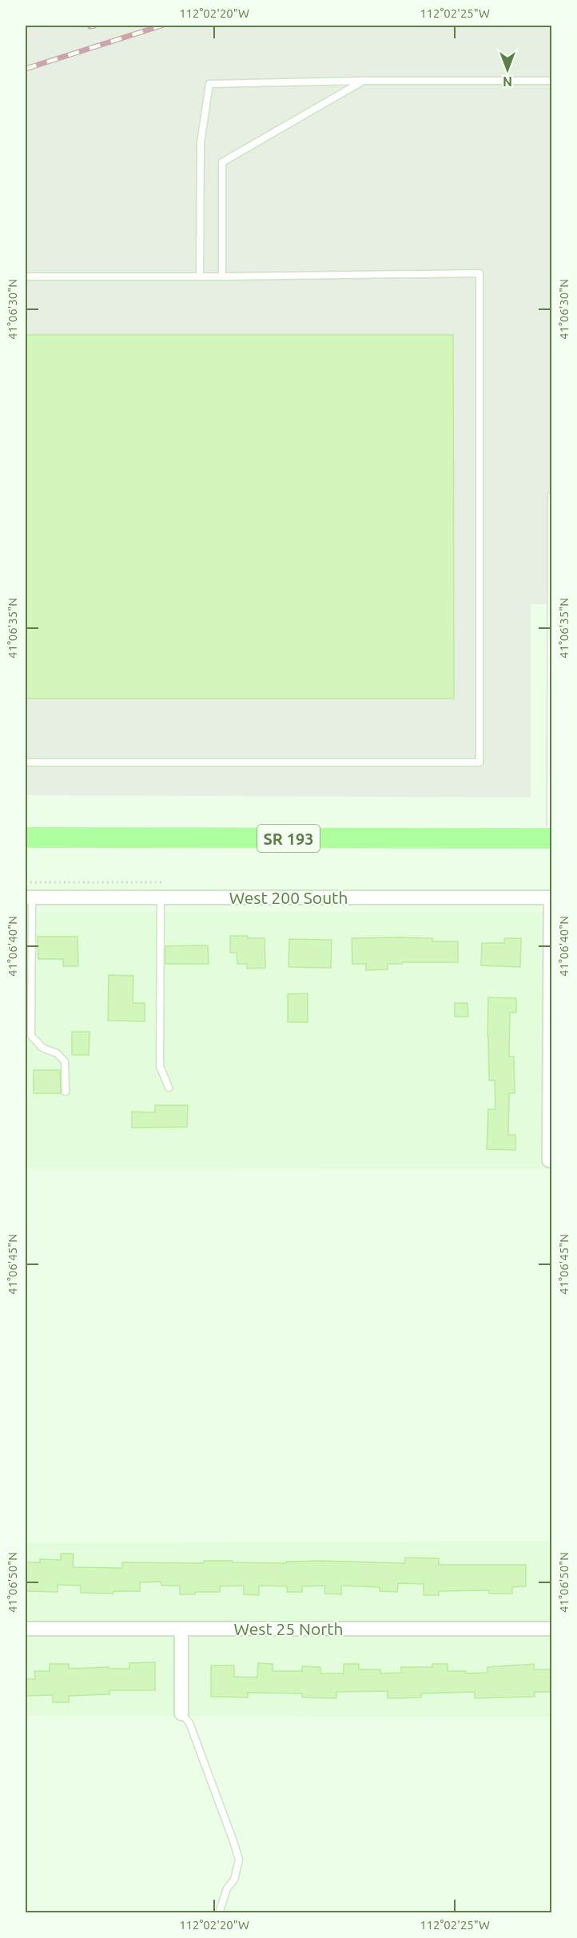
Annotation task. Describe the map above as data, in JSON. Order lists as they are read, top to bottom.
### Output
{
  "streets": {
    "main road": ["SR 193"],
    "street": ["West 200 South", "West 25 North"]
  },
  "north": "bottom",
  "coordinates": [
    "112°02'20\"W",
    "112°02'25\"W",
    "41°06'30\"N",
    "41°06'35\"N",
    "41°06'40\"N",
    "41°06'45\"N",
    "41°06'50\"N"
  ]
}
